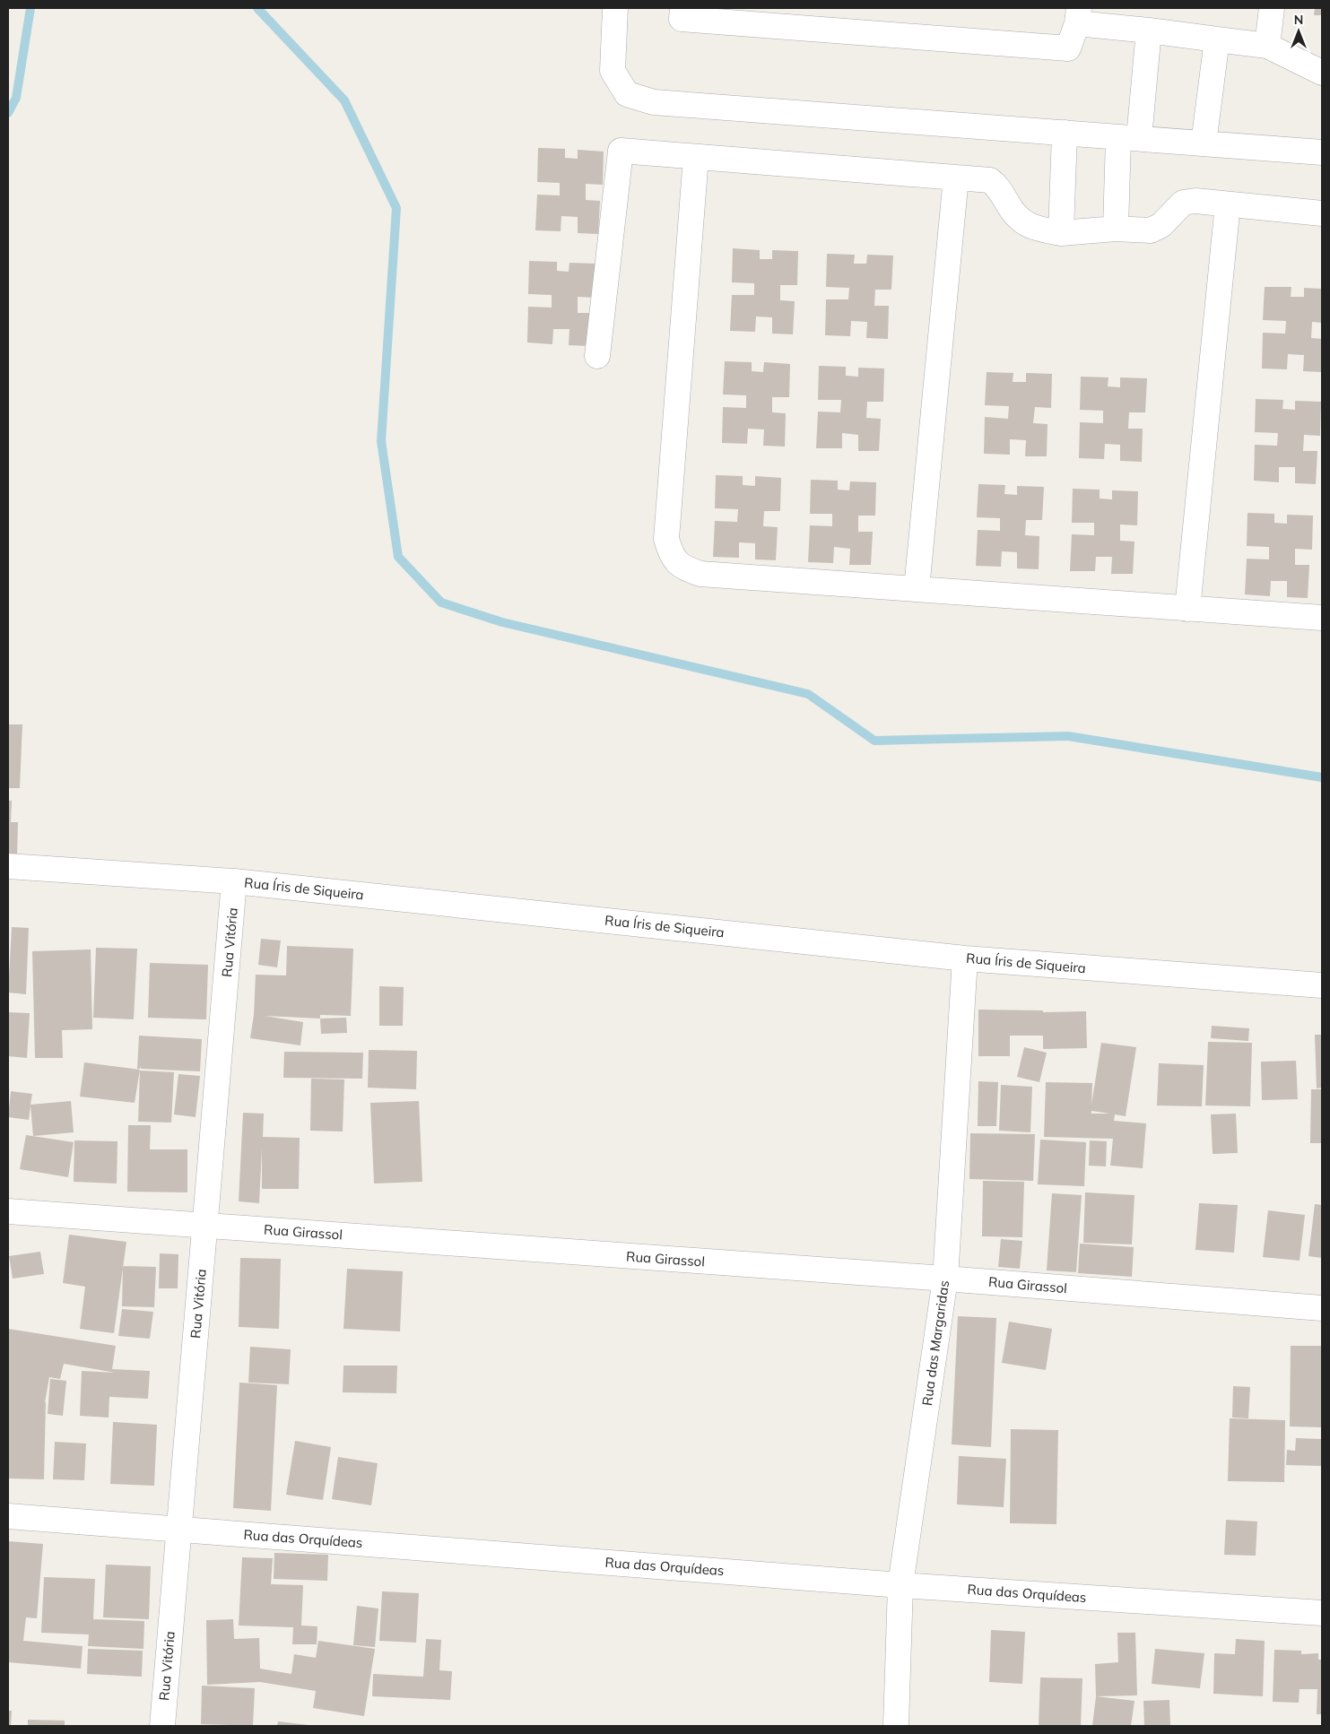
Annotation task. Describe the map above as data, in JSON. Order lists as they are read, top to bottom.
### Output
{
  "streets": {
    "street": [
      "Rua Íris de Siqueira",
      "Rua Vitória",
      "Rua Girassol",
      "Rua das Margaridas",
      "Rua das Orquídeas"
    ]
  },
  "crossings": [
    ["Rua Íris de Siqueira", "Rua Vitória"],
    ["Rua Íris de Siqueira", "Rua das Margaridas"],
    ["Rua Vitória", "Rua Girassol"],
    ["Rua Vitória", "Rua das Orquídeas"],
    ["Rua Girassol", "Rua das Margaridas"],
    ["Rua das Margaridas", "Rua das Orquídeas"]
  ],
  "north": "top"
}
